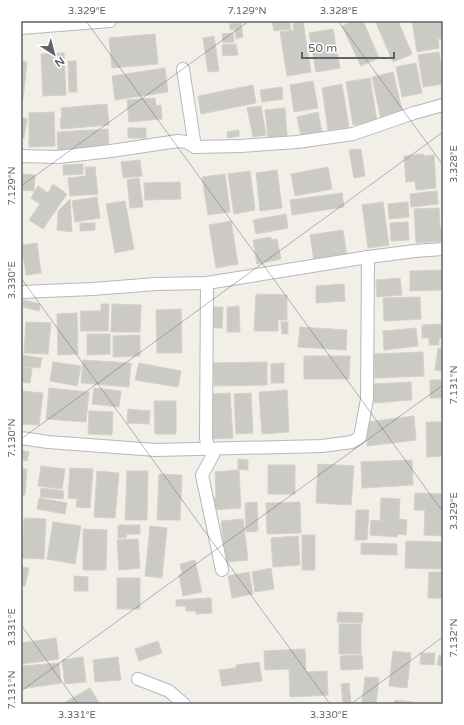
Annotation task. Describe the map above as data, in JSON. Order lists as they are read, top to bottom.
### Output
{
  "scale_bar": "50 m",
  "north": "bottom right",
  "coordinates": [
    "3.329°E",
    "7.129°N",
    "3.328°E",
    "3.330°E",
    "7.131°N",
    "7.130°N",
    "3.331°E",
    "7.132°N"
  ]
}
